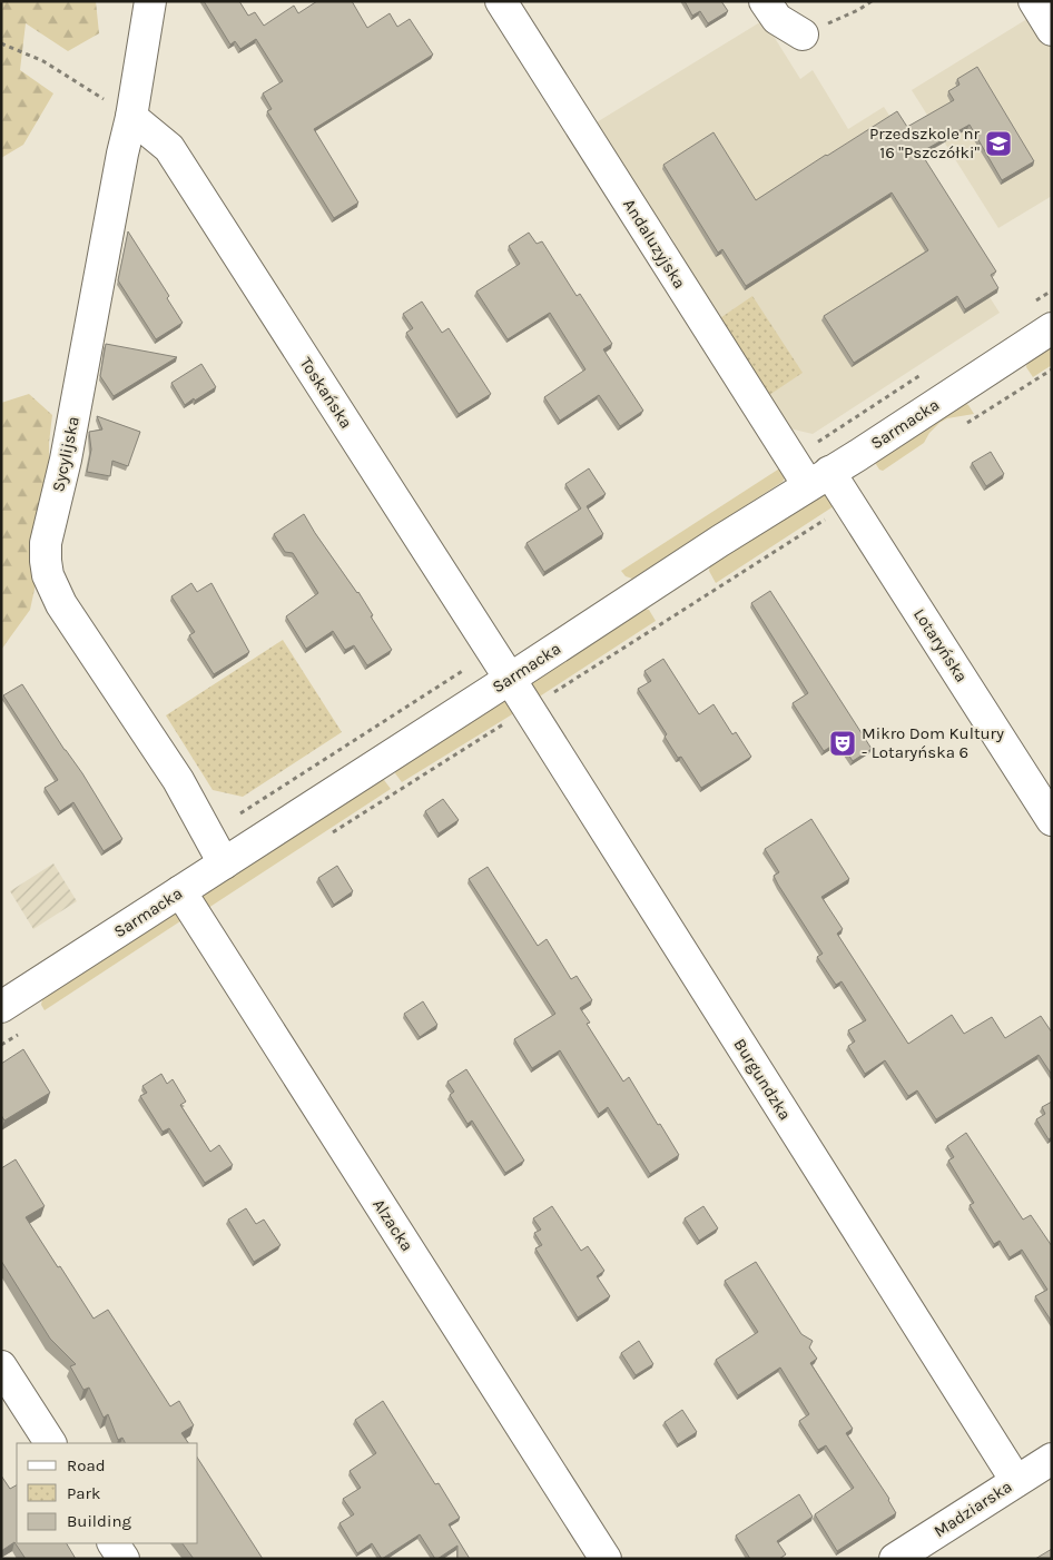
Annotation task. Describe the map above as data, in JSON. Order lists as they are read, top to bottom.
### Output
{
  "streets": {
    "street": [
      "Andaluzyjska",
      "Toskańska",
      "Sarmacka",
      "Sycylijska",
      "Lotaryńska",
      "Burgundzka",
      "Alzacka",
      "Madziarska"
    ]
  },
  "crossings": [
    ["Andaluzyjska", "Sarmacka"],
    ["Andaluzyjska", "Lotaryńska"],
    ["Toskańska", "Sarmacka"],
    ["Toskańska", "Sycylijska"],
    ["Toskańska", "Burgundzka"],
    ["Sarmacka", "Sycylijska"],
    ["Sarmacka", "Lotaryńska"],
    ["Sarmacka", "Burgundzka"],
    ["Sarmacka", "Alzacka"],
    ["Burgundzka", "Madziarska"]
  ],
  "places": {
    "school or university": ["Przedszkole nr 16 \"Pszczółki\""],
    "theatre": ["Mikro Dom Kultury - Lotaryńska 6"]
  },
  "legend": ["Road", "Park", "Building"]
}
